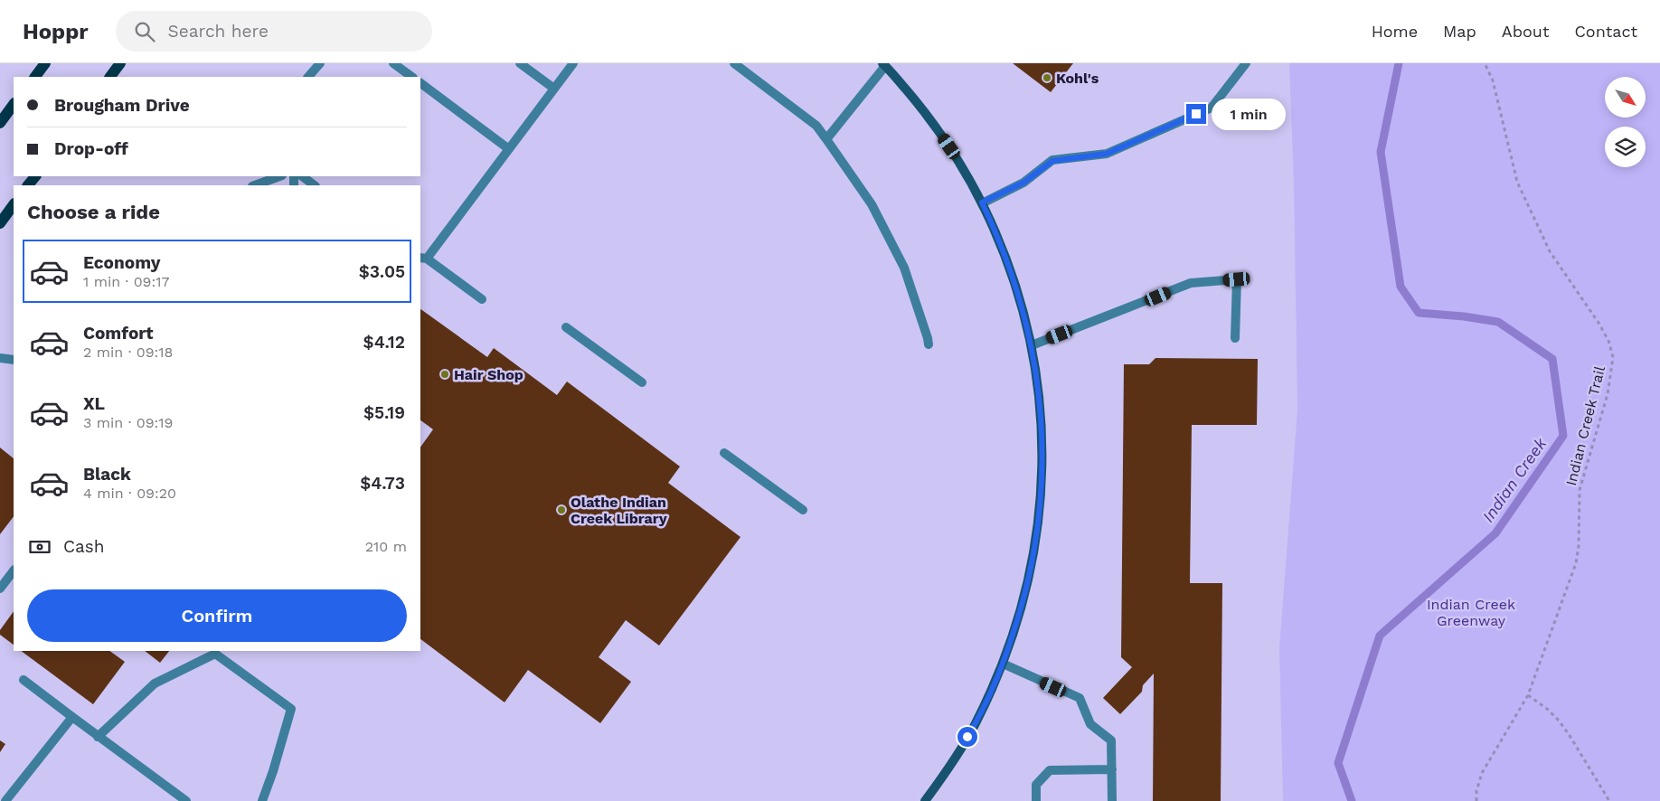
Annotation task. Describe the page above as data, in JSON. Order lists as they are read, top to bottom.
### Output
{
  "streets": {
    "path": ["Indian Creek Trail"]
  },
  "water": ["Indian Creek"],
  "parks": ["Indian Creek Greenway"],
  "places": ["Kohl's", "Hair Shop", "Olathe Indian Creek Library"],
  "north": "bottom right",
  "page": {
    "header": "Hoppr",
    "search": "Search here",
    "nav": [
      "Home",
      "Map",
      "About",
      "Contact"
    ],
    "banner": ["Brougham Drive", "Drop-off"],
    "bubble": "1 min",
    "heading": "Choose a ride",
    "list": [
      {
        "name": "Economy",
        "note": "1 min · 09:17",
        "value": "$3.05"
      },
      {
        "name": "Comfort",
        "note": "2 min · 09:18",
        "value": "$4.12"
      },
      {
        "name": "XL",
        "note": "3 min · 09:19",
        "value": "$5.19"
      },
      {
        "name": "Black",
        "note": "4 min · 09:20",
        "value": "$4.73"
      }
    ],
    "pay": ["Cash", "210 m"],
    "buttons": "Confirm"
  }
}
